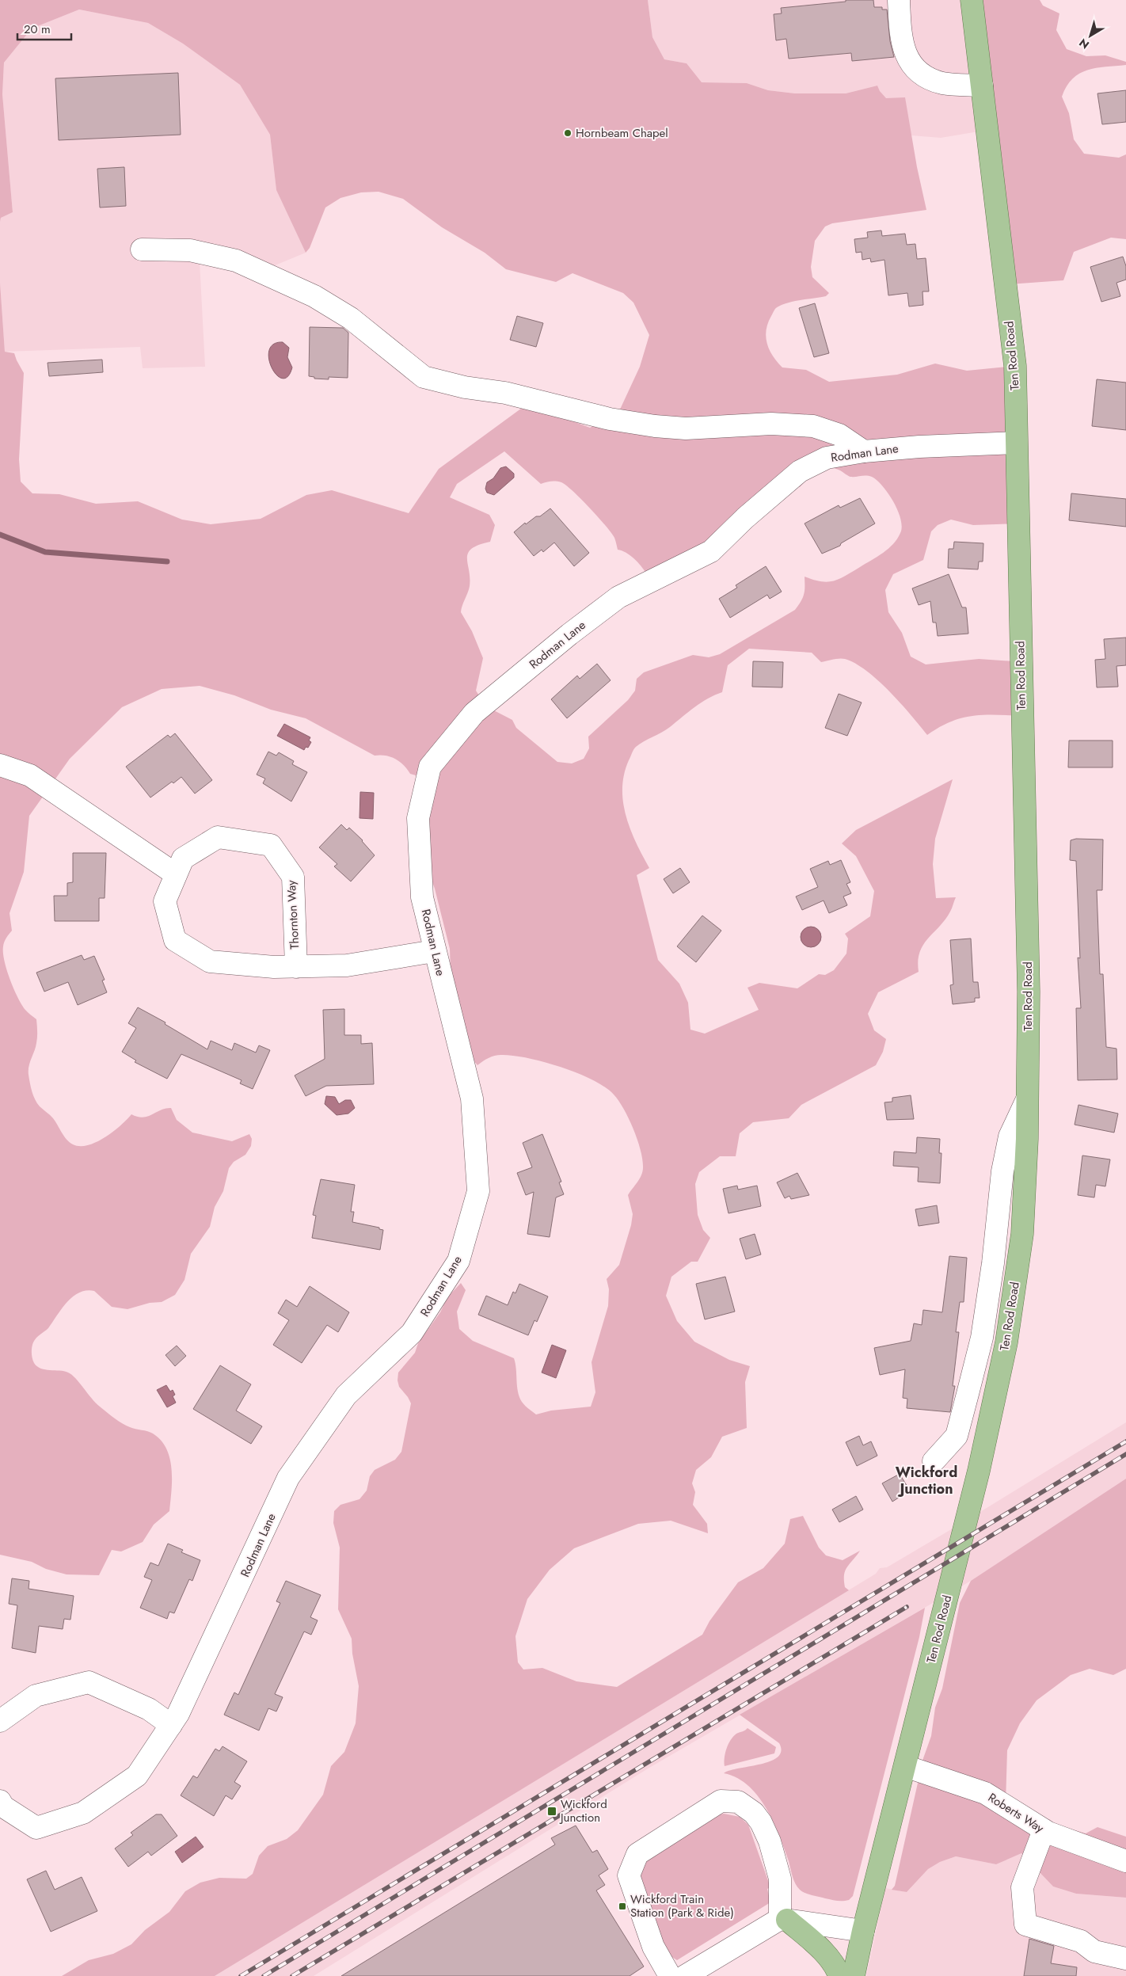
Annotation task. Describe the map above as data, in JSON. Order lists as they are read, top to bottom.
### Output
{
  "streets": {
    "main road": ["Ten Rod Road"],
    "street": ["Rodman Lane", "Thornton Way", "Roberts Way"]
  },
  "crossings": [
    ["Ten Rod Road", "Rodman Lane"],
    ["Ten Rod Road", "Roberts Way"],
    ["Rodman Lane", "Thornton Way"]
  ],
  "districts": ["Wickford Junction"],
  "places": {
    "other": ["Hornbeam Chapel"],
    "transit": ["Wickford Junction", "Wickford Train Station (Park & Ride)"]
  },
  "scale_bar": "20 m",
  "north": "bottom left"
}
